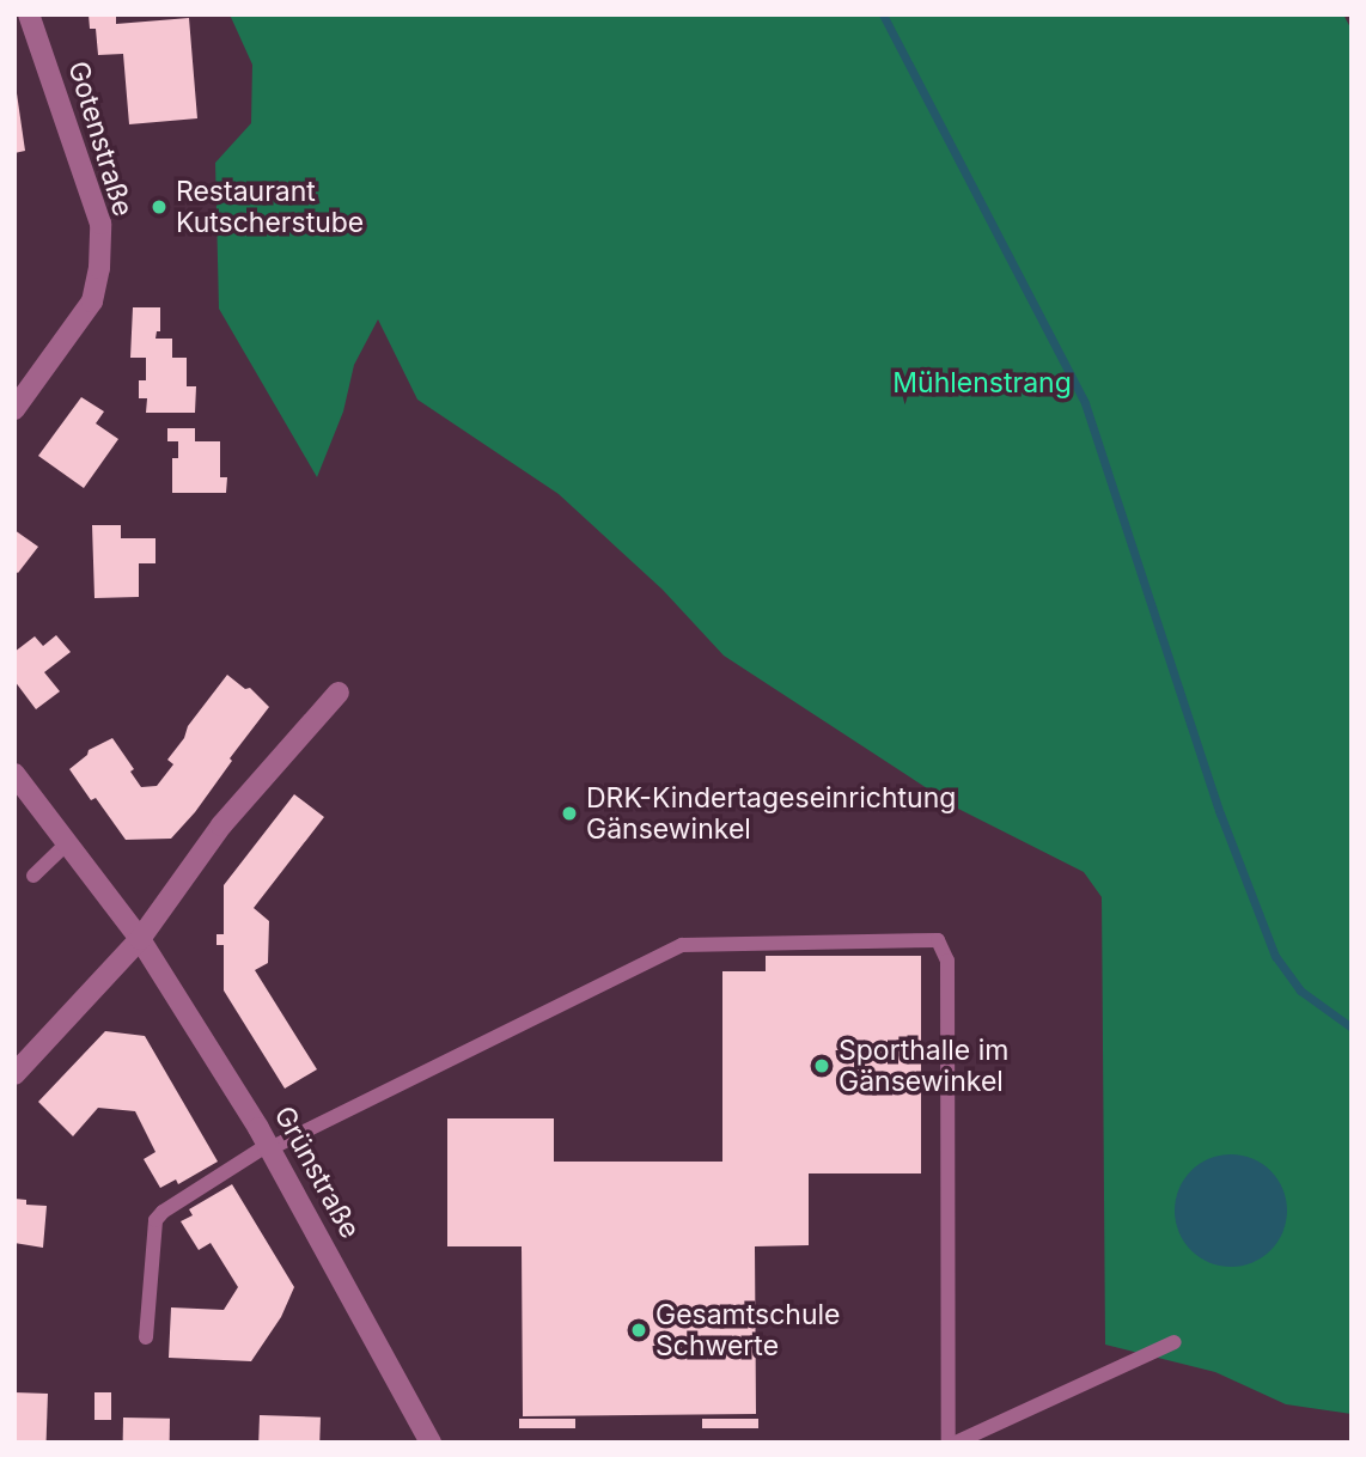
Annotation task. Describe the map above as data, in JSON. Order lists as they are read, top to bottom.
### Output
{
  "streets": {
    "street": ["Gotenstraße", "Grünstraße"]
  },
  "parks": ["Mühlenstrang"],
  "places": [
    "Restaurant Kutscherstube",
    "DRK-Kindertageseinrichtung Gänsewinkel",
    "Sporthalle im Gänsewinkel",
    "Gesamtschule Schwerte"
  ]
}
